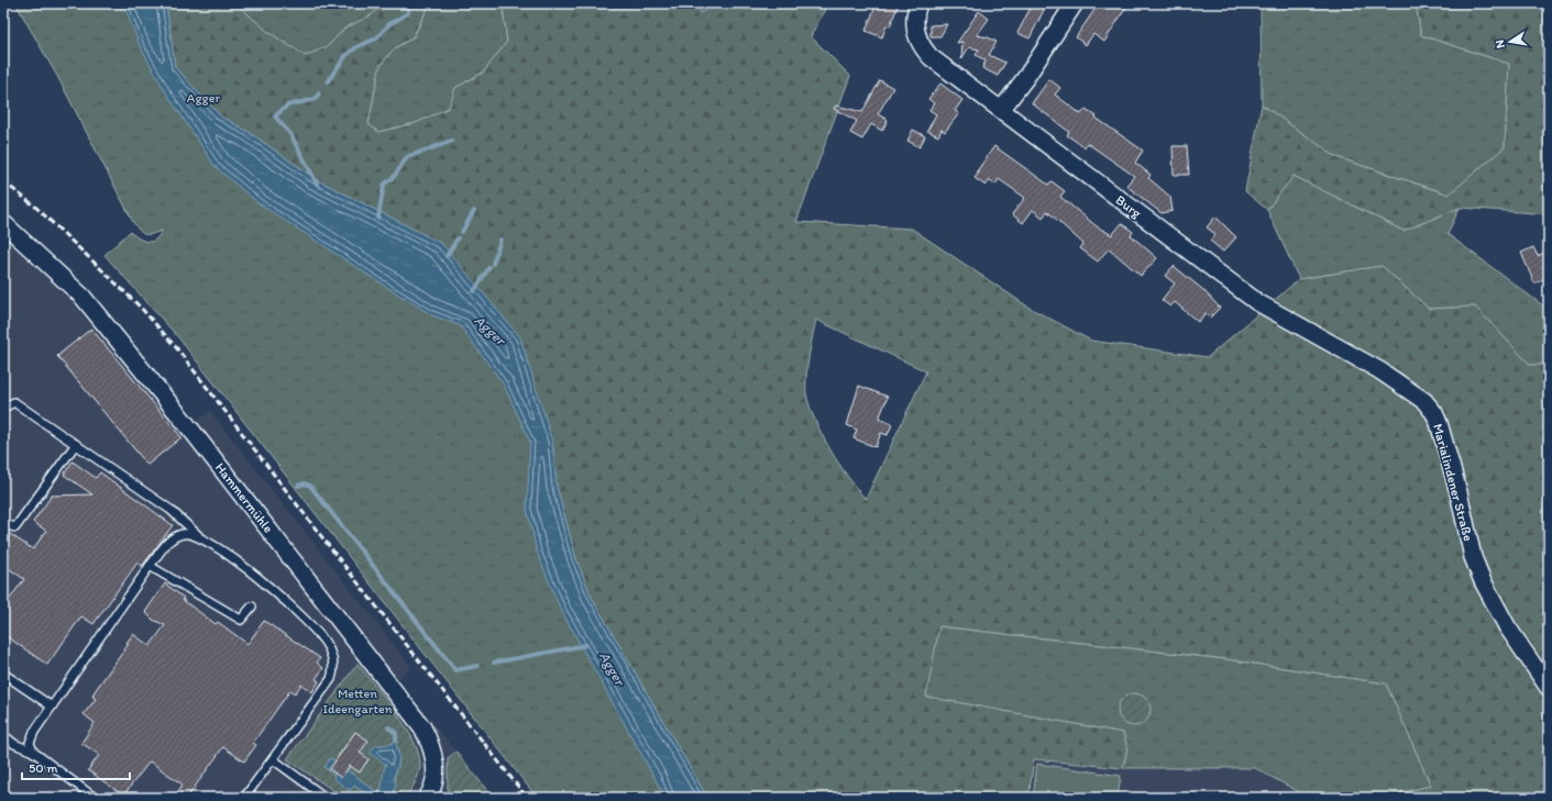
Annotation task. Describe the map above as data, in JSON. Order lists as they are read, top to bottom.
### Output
{
  "streets": {
    "street": ["Burg", "Marialindener Straße", "Hammermühle"]
  },
  "crossings": [
    ["Burg", "Marialindener Straße"]
  ],
  "water": ["Agger"],
  "parks": ["Agger", "Metten Ideengarten"],
  "scale_bar": "50 m",
  "north": "left"
}
